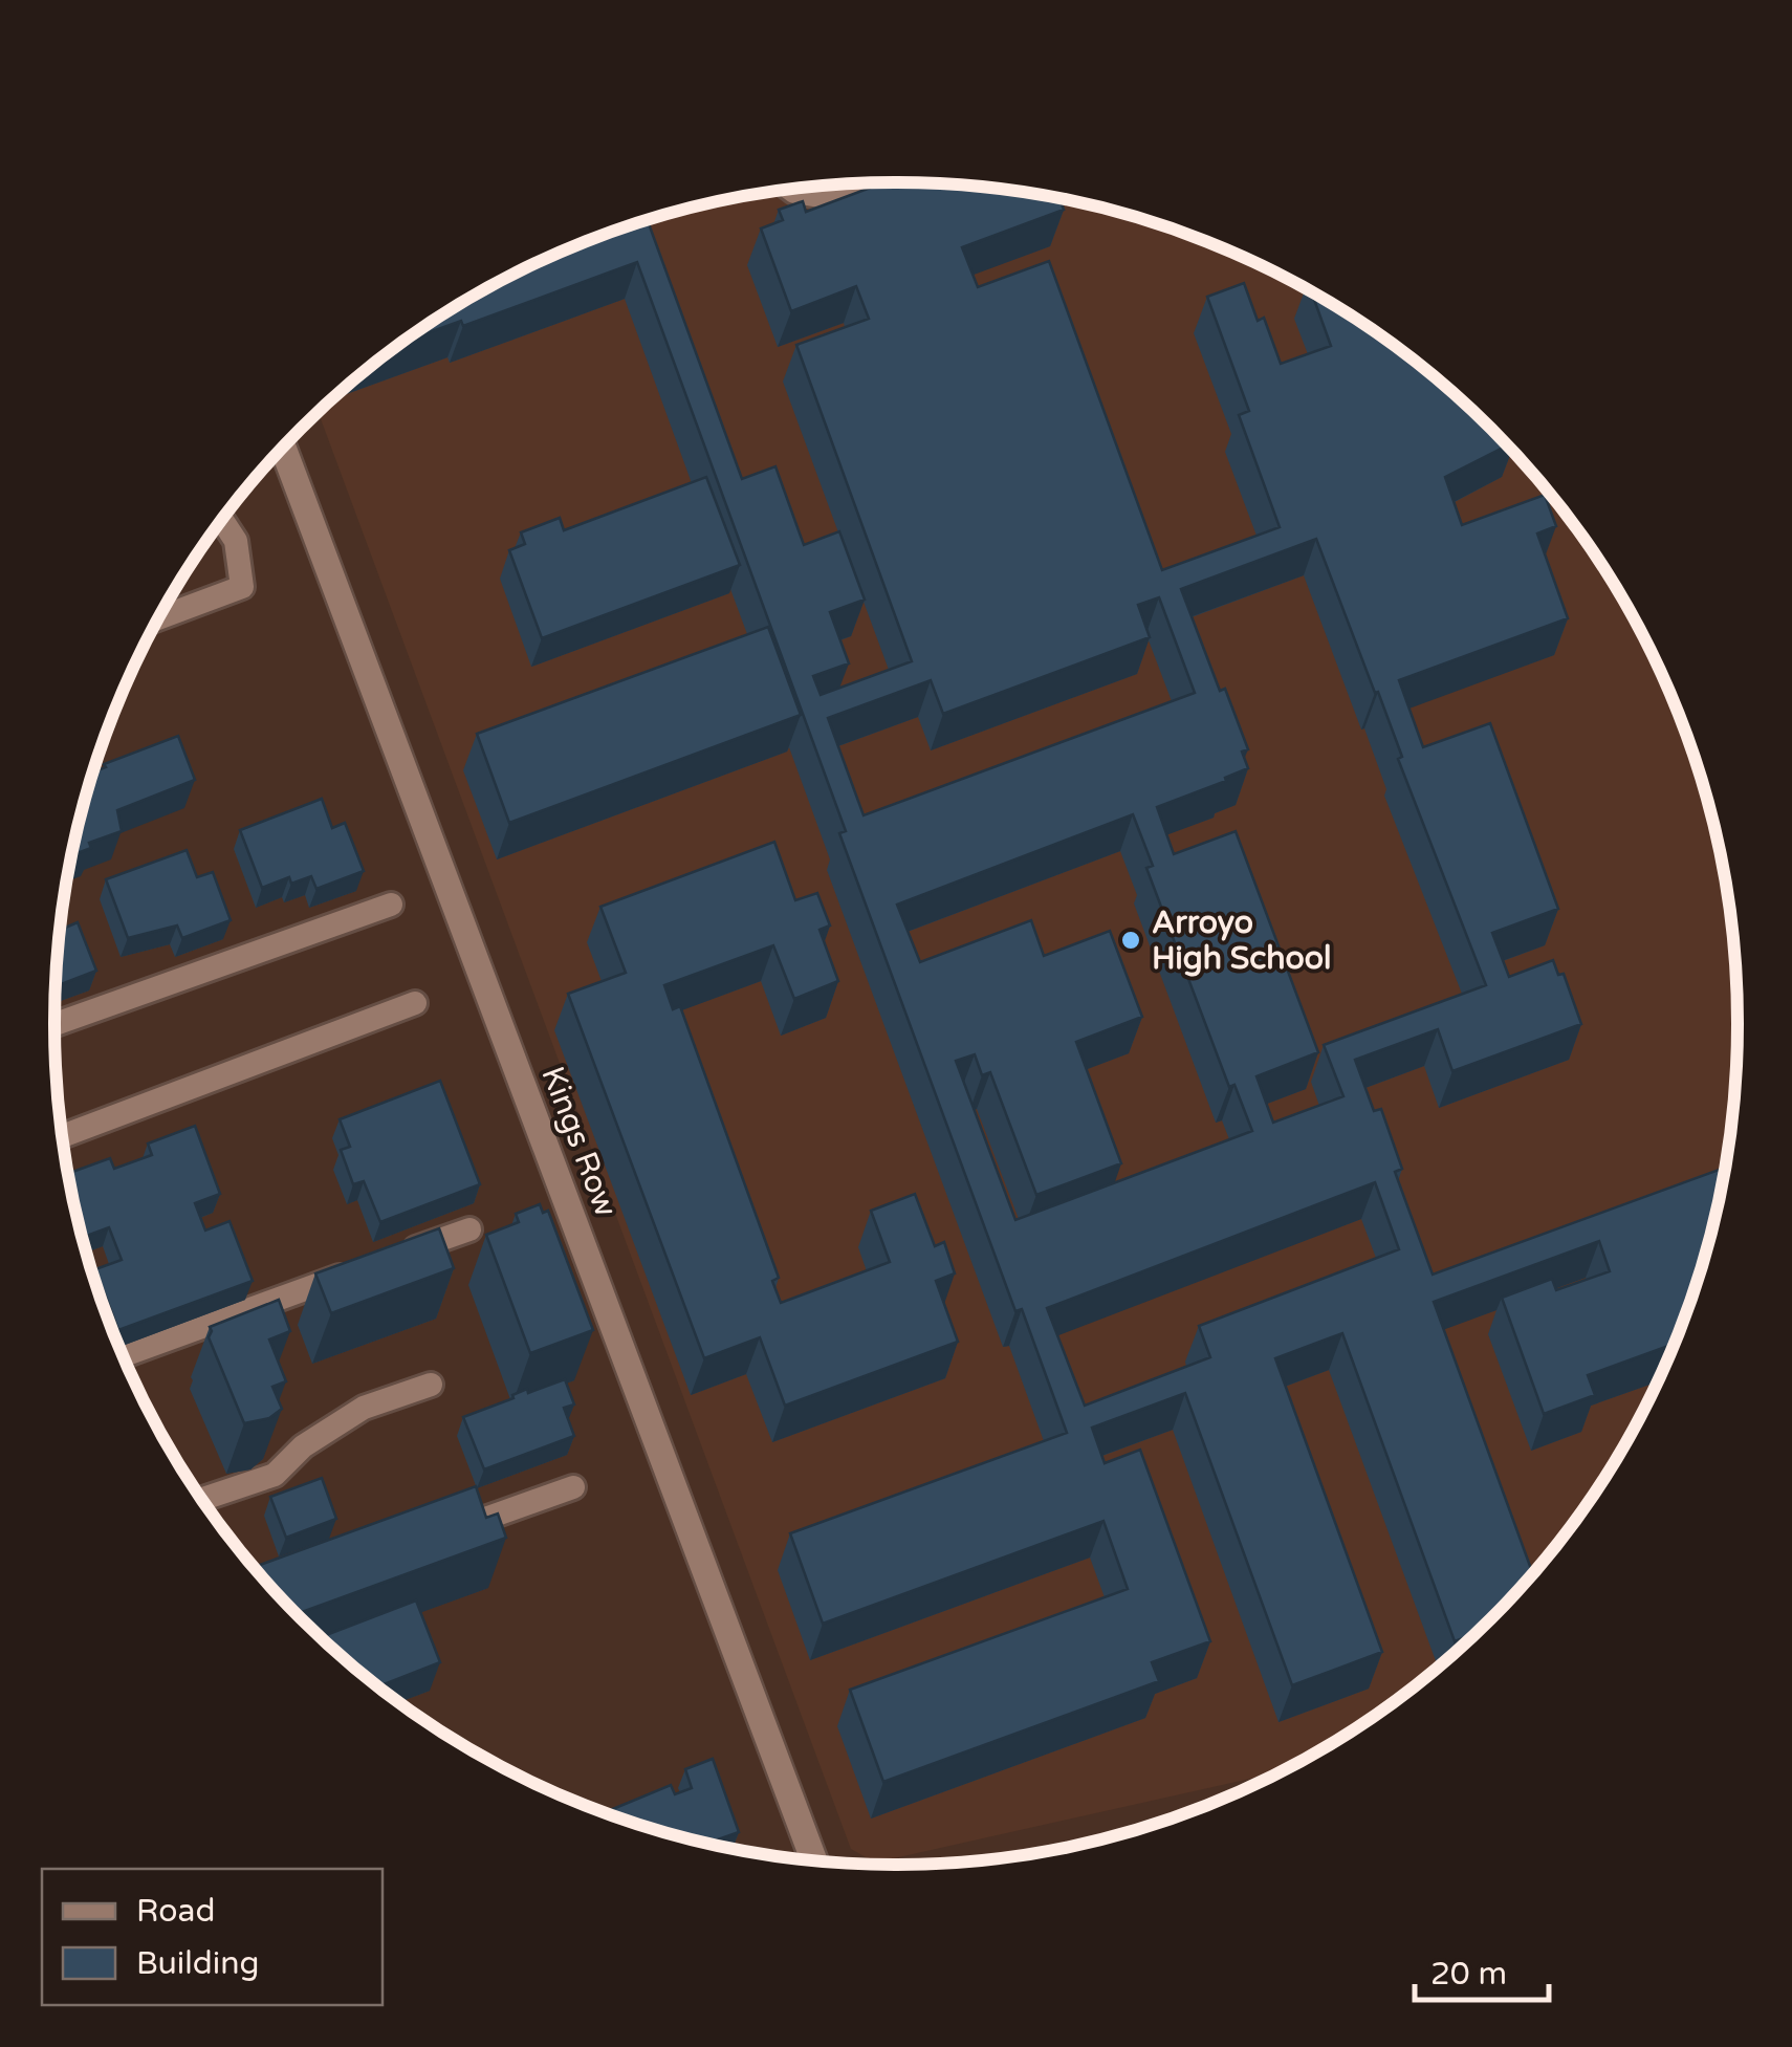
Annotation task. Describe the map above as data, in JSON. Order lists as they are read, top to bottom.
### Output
{
  "streets": {
    "street": ["Kings Row"]
  },
  "places": ["Arroyo High School"],
  "legend": ["Road", "Building"],
  "scale_bar": "20 m"
}
